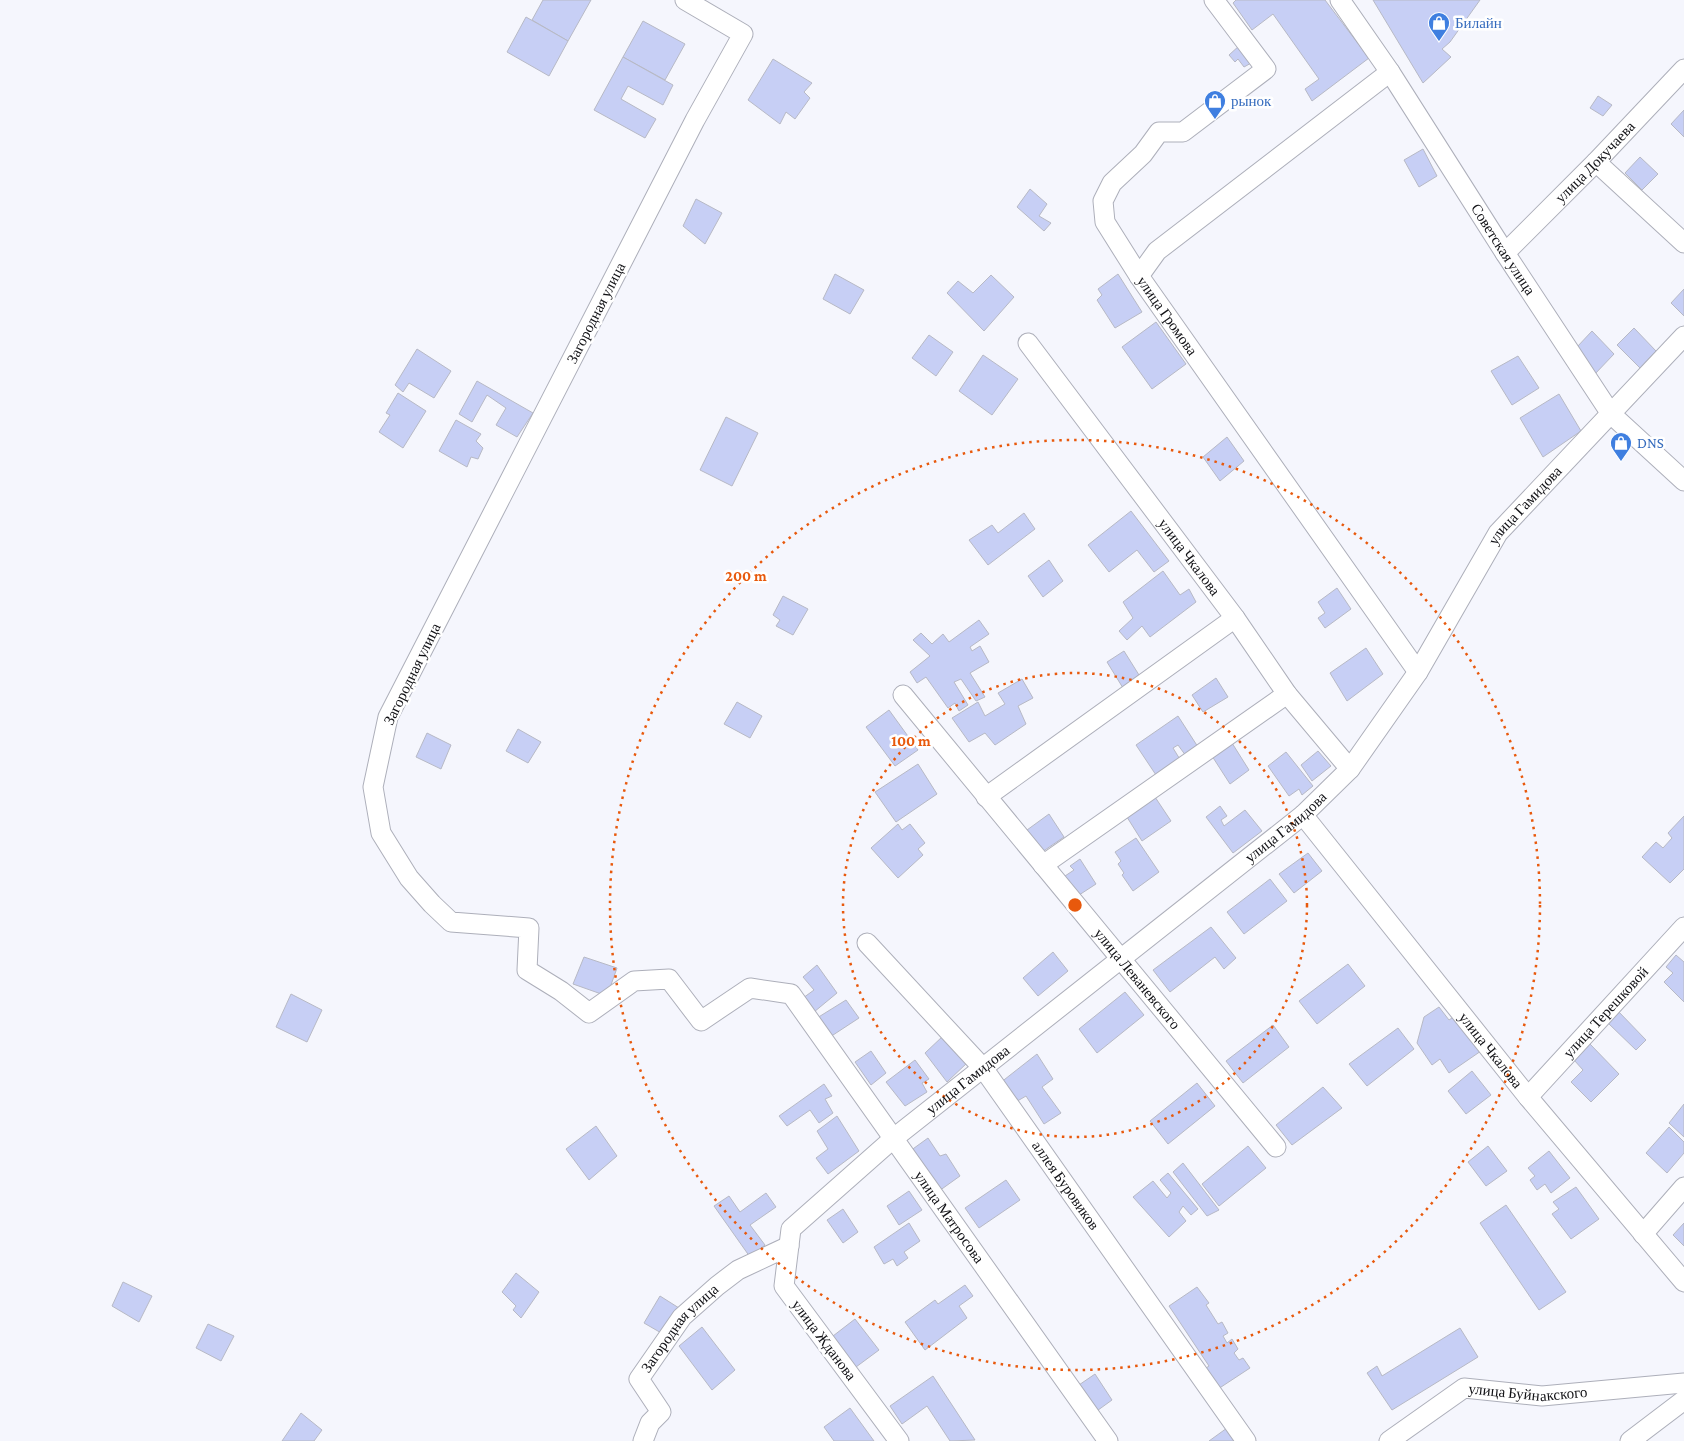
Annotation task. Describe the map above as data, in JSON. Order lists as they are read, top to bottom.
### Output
{
  "streets": {
    "street": [
      "улица Докучаева",
      "Советская улица",
      "Загородная улица",
      "улица Громова",
      "улица Гамидова",
      "улица Чкалова",
      "улица Леваневского",
      "улица Терешковой",
      "аллея Буровиков",
      "улица Матросова",
      "улица Жданова",
      "улица Буйнакского"
    ]
  },
  "crossings": [
    ["улица Докучаева", "Советская улица"],
    ["Советская улица", "улица Гамидова"],
    ["Загородная улица", "улица Гамидова"],
    ["Загородная улица", "улица Матросова"],
    ["Загородная улица", "улица Жданова"],
    ["улица Громова", "улица Гамидова"],
    ["улица Гамидова", "улица Чкалова"],
    ["улица Гамидова", "улица Леваневского"],
    ["улица Гамидова", "аллея Буровиков"],
    ["улица Гамидова", "улица Матросова"],
    ["улица Гамидова", "улица Жданова"],
    ["улица Чкалова", "улица Терешковой"]
  ],
  "places": {
    "shop": ["Билайн", "рынок", "DNS"]
  },
  "rings": ["200 m", "100 m"]
}
